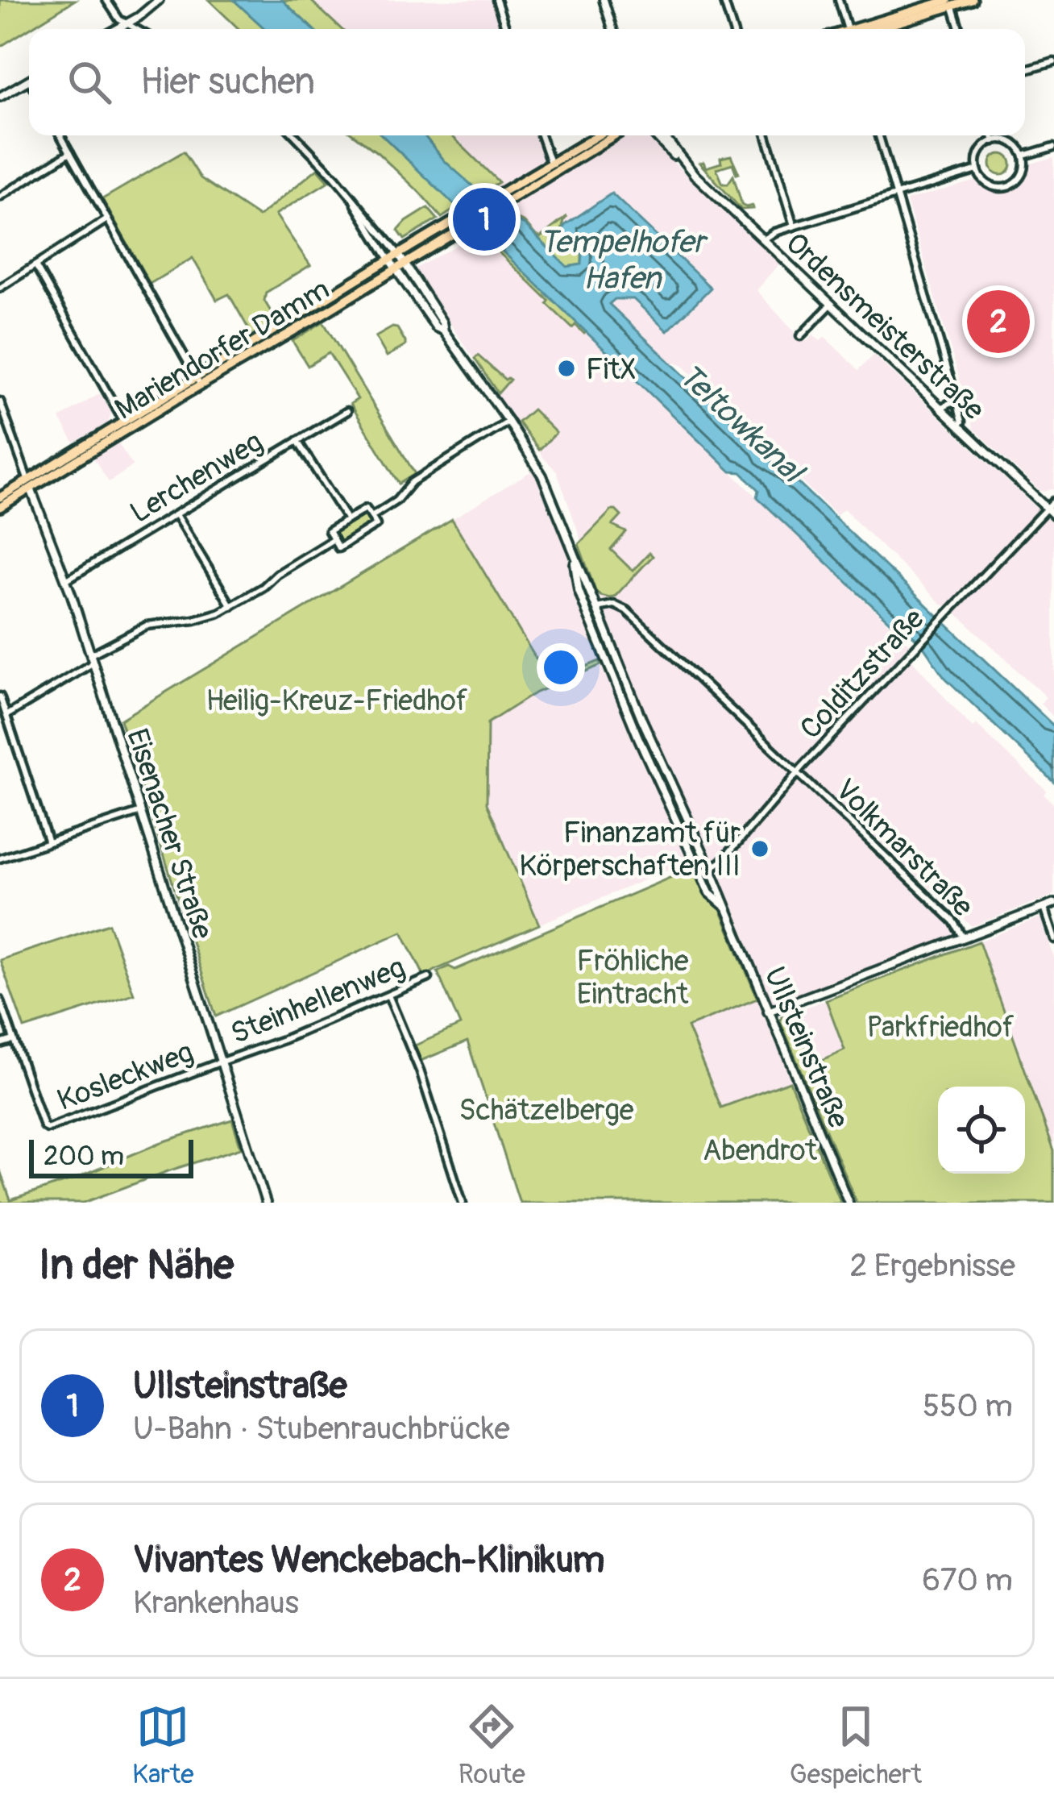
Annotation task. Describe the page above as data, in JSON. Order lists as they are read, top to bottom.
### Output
{
  "streets": {
    "main road": ["Mariendorfer Damm"],
    "street": [
      "Ordensmeisterstraße",
      "Lerchenweg",
      "Colditzstraße",
      "Eisenacher Straße",
      "Volkmarstraße",
      "Steinhellenweg",
      "Ullsteinstraße",
      "Kosleckweg"
    ]
  },
  "crossings": [
    ["Ordensmeisterstraße", "Colditzstraße"],
    ["Mariendorfer Damm", "Eisenacher Straße"],
    ["Mariendorfer Damm", "Ullsteinstraße"],
    ["Lerchenweg", "Eisenacher Straße"],
    ["Colditzstraße", "Volkmarstraße"],
    ["Colditzstraße", "Ullsteinstraße"],
    ["Eisenacher Straße", "Steinhellenweg"],
    ["Eisenacher Straße", "Kosleckweg"],
    ["Volkmarstraße", "Ullsteinstraße"],
    ["Steinhellenweg", "Kosleckweg"]
  ],
  "water": ["Tempelhofer Hafen", "Teltowkanal"],
  "parks": [
    "Heilig-Kreuz-Friedhof",
    "Fröhliche Eintracht",
    "Parkfriedhof",
    "Schätzelberge",
    "Abendrot"
  ],
  "places": ["FitX", "Finanzamt für Körperschaften III"],
  "scale_bar": "200 m",
  "page": {
    "search": "Hier suchen",
    "pins": ["1", "2"],
    "scale": "200 m",
    "heading": ["In der Nähe", "2 Ergebnisse"],
    "list": [
      {
        "mark": "1",
        "name": "Ullsteinstraße",
        "note": "U-Bahn · Stubenrauchbrücke",
        "value": "550 m"
      },
      {
        "mark": "2",
        "name": "Vivantes Wenckebach-Klinikum",
        "note": "Krankenhaus",
        "value": "670 m"
      }
    ],
    "nav": ["Karte", "Route", "Gespeichert"]
  }
}
